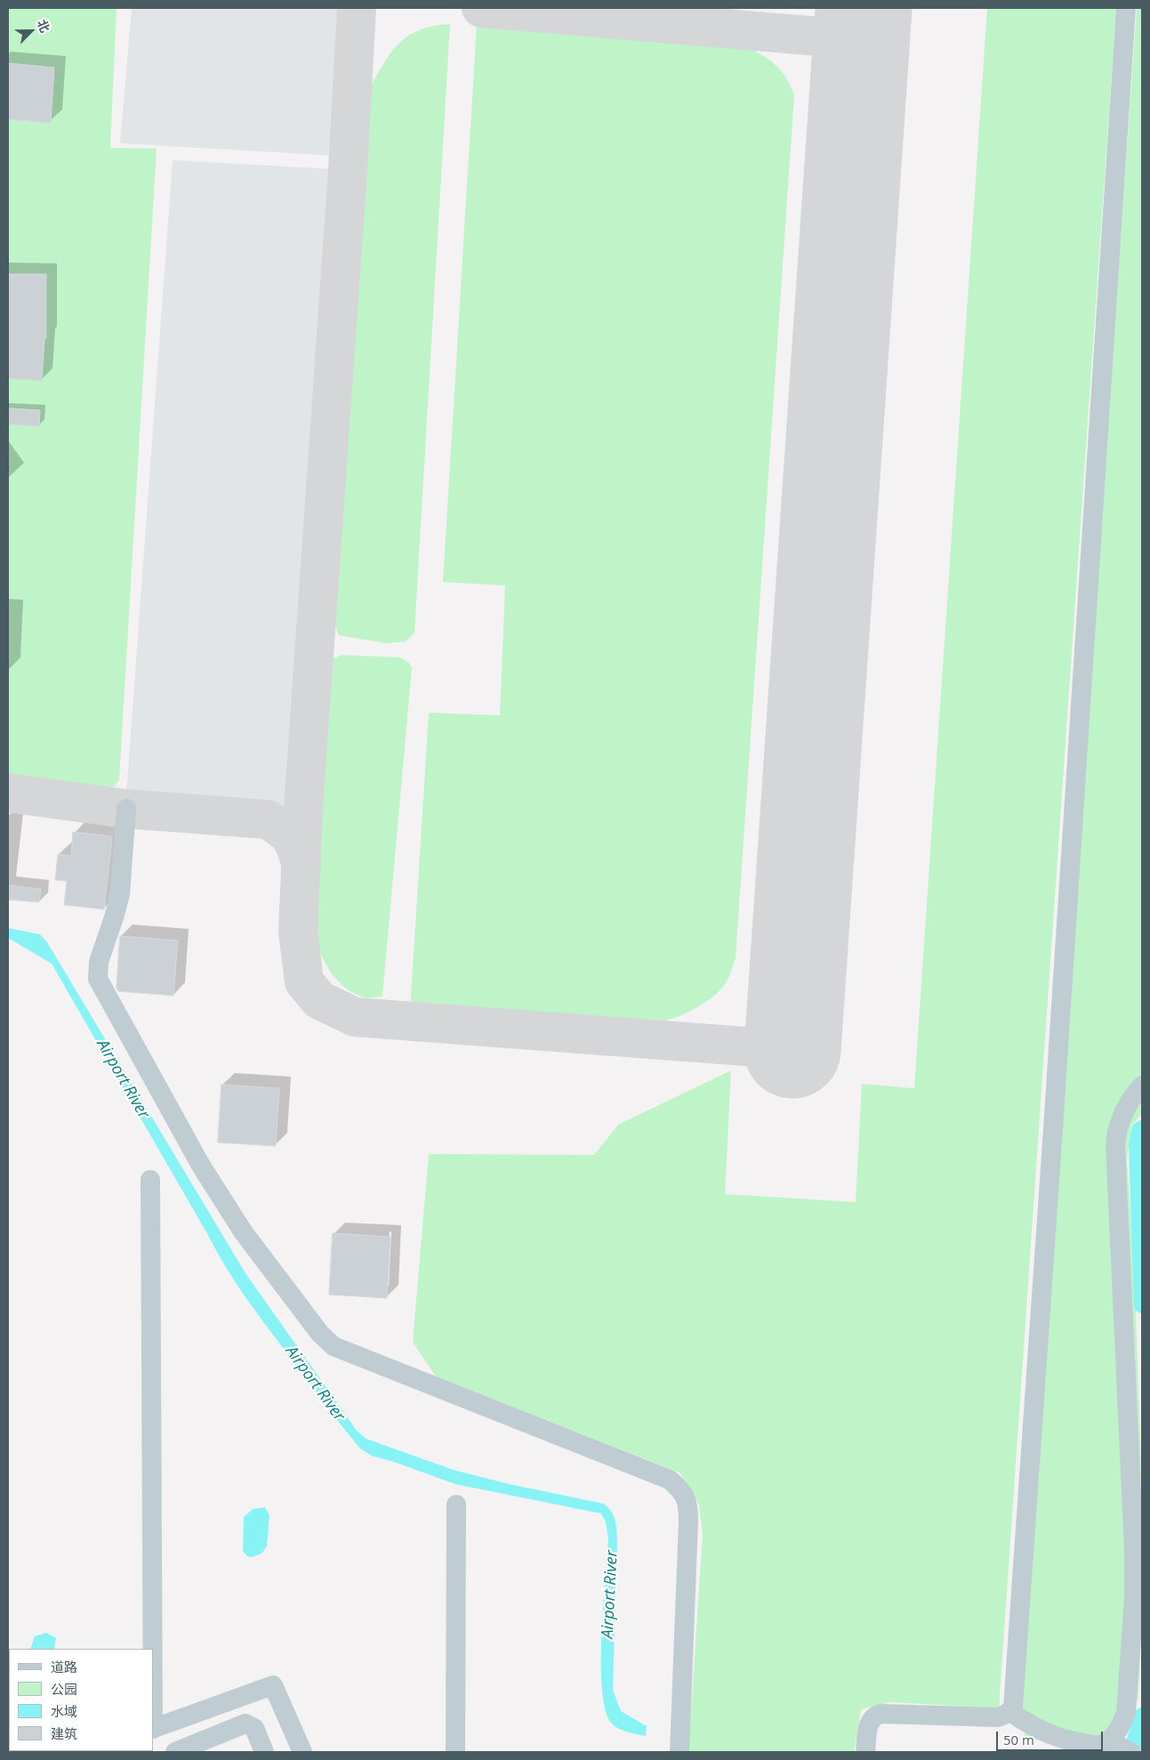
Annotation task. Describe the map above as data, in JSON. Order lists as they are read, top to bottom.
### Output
{
  "water": ["Airport River"],
  "legend": [
    "道路",
    "公园",
    "水域",
    "建筑"
  ],
  "scale_bar": "50 m",
  "north": "top right"
}
